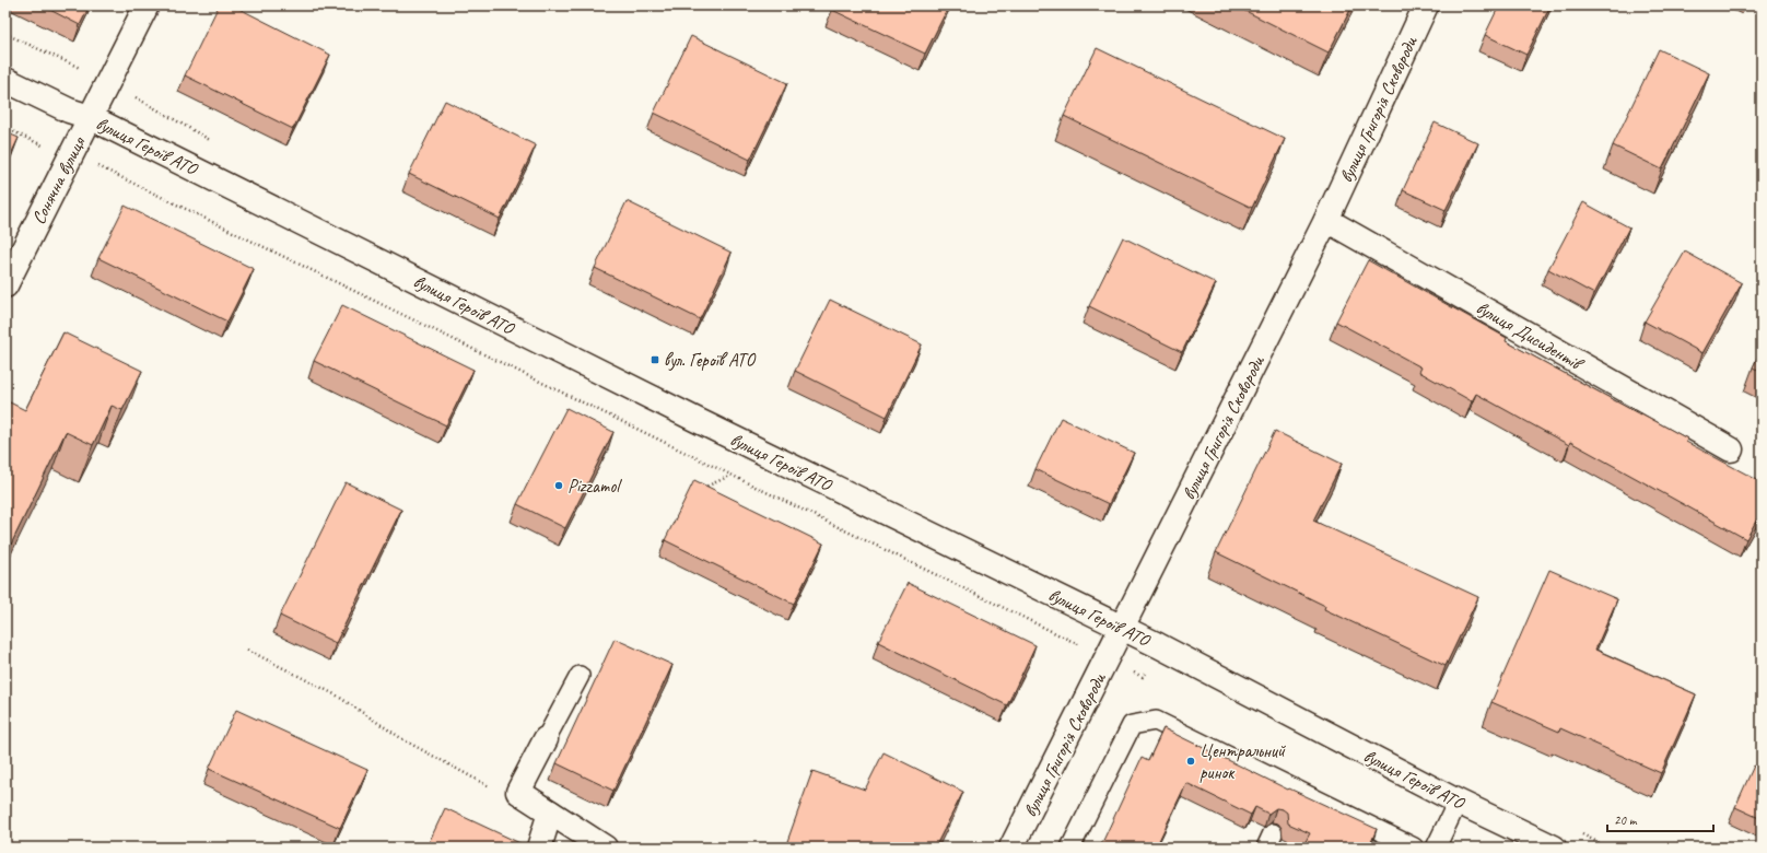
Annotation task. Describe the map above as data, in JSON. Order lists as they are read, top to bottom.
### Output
{
  "streets": {
    "street": [
      "вулиця Григорія Сковороди",
      "вулиця Героїв АТО",
      "Сонячна вулиця",
      "вулиця Дисидентів"
    ]
  },
  "crossings": [
    ["вулиця Григорія Сковороди", "вулиця Героїв АТО"],
    ["вулиця Григорія Сковороди", "вулиця Дисидентів"],
    ["вулиця Героїв АТО", "Сонячна вулиця"]
  ],
  "places": {
    "transit": ["вул. Героїв АТО"],
    "other": ["Pizzamol", "Центральний ринок"]
  },
  "scale_bar": "20 m"
}
